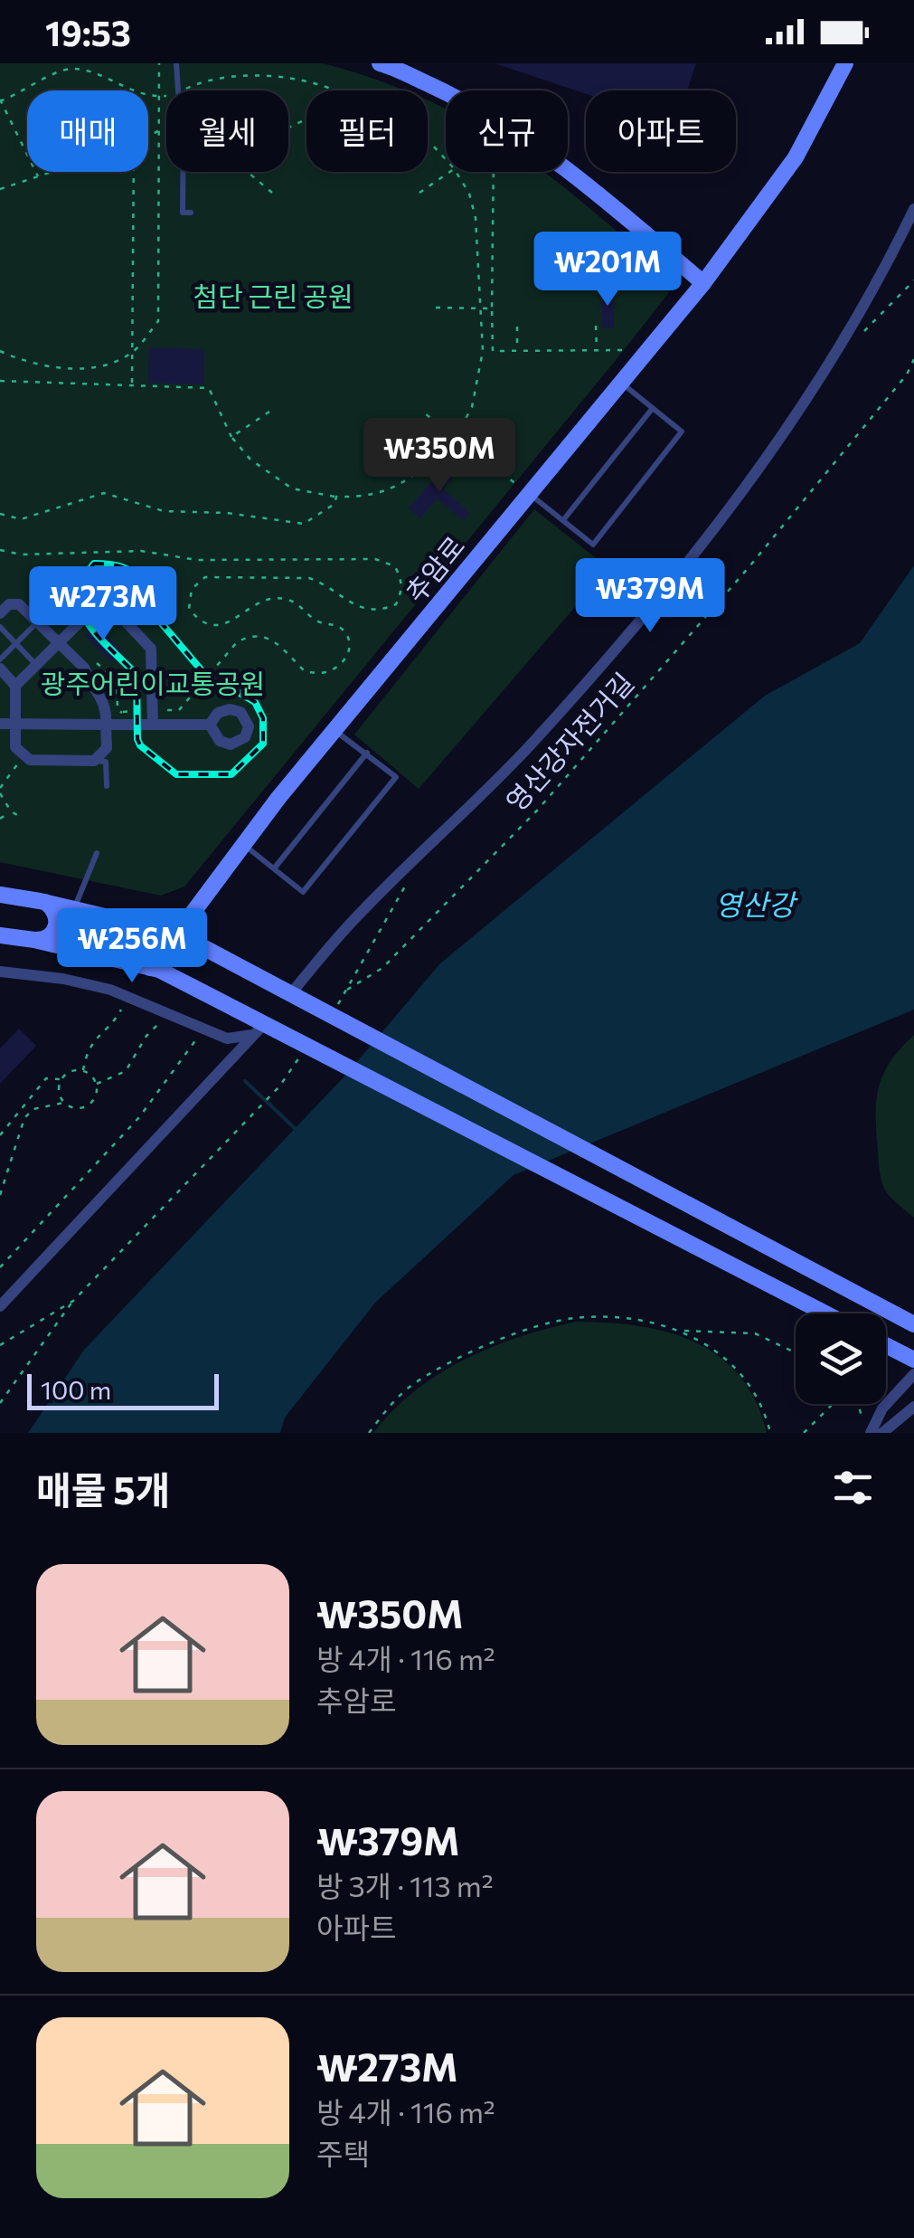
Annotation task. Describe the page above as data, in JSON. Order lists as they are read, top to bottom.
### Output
{
  "streets": {
    "main road": ["추암로"],
    "path": ["영산강자전거길"]
  },
  "water": ["영산강"],
  "parks": ["첨단 근린 공원", "광주어린이교통공원"],
  "scale_bar": "100 m",
  "page": {
    "status": "19:53",
    "chip": [
      "매매",
      "월세",
      "필터",
      "신규",
      "아파트"
    ],
    "price": [
      "₩201M",
      "₩350M",
      "₩379M",
      "₩273M",
      "₩256M"
    ],
    "scale": "100 m",
    "heading": "매물 5개",
    "list": [
      {
        "name": "₩350M",
        "note": "방 4개 · 116 m² · 추암로"
      },
      {
        "name": "₩379M",
        "note": "방 3개 · 113 m² · 아파트"
      },
      {
        "name": "₩273M",
        "note": "방 4개 · 116 m² · 주택"
      }
    ]
  }
}
